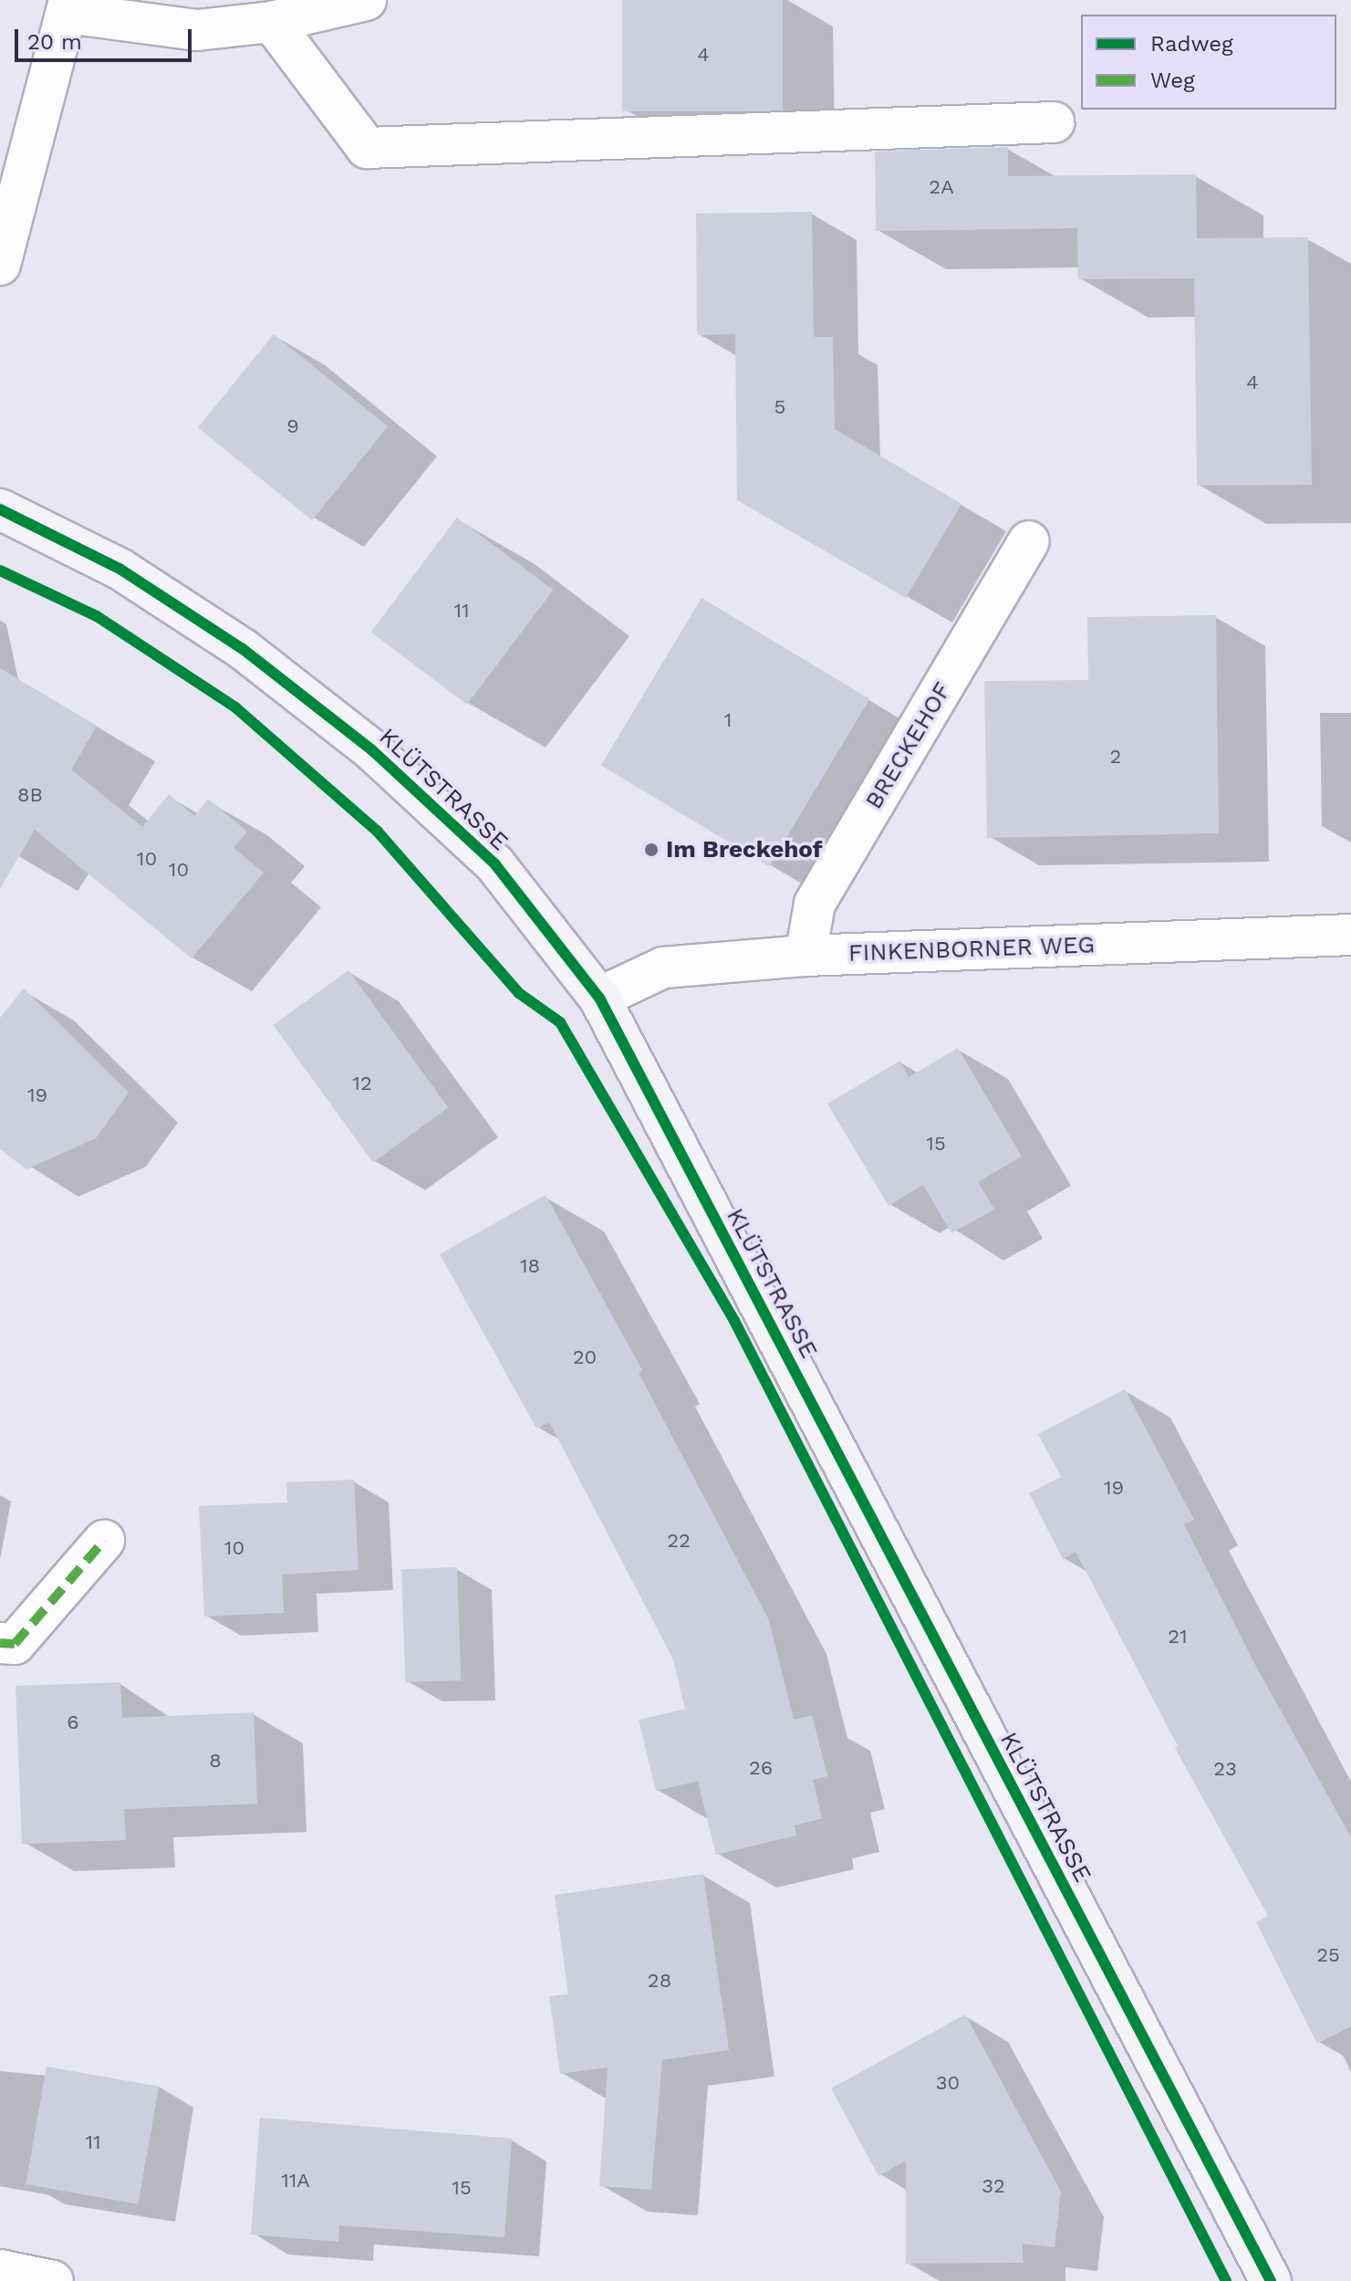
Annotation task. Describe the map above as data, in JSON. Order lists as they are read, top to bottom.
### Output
{
  "streets": {
    "main road": ["KLÜTSTRASSE"],
    "street": ["BRECKEHOF", "FINKENBORNER WEG"]
  },
  "crossings": [
    ["BRECKEHOF", "FINKENBORNER WEG"],
    ["KLÜTSTRASSE", "FINKENBORNER WEG"]
  ],
  "places": ["Im Breckehof"],
  "house_numbers": [
    "4",
    "2A",
    "4",
    "5",
    "9",
    "11",
    "1",
    "2",
    "8B",
    "10",
    "10",
    "12",
    "19",
    "15",
    "18",
    "20",
    "19",
    "22",
    "10",
    "21",
    "6",
    "8",
    "26",
    "23",
    "25",
    "28",
    "30",
    "11",
    "11A",
    "32",
    "15"
  ],
  "legend": ["Radweg", "Weg"],
  "scale_bar": "20 m"
}
